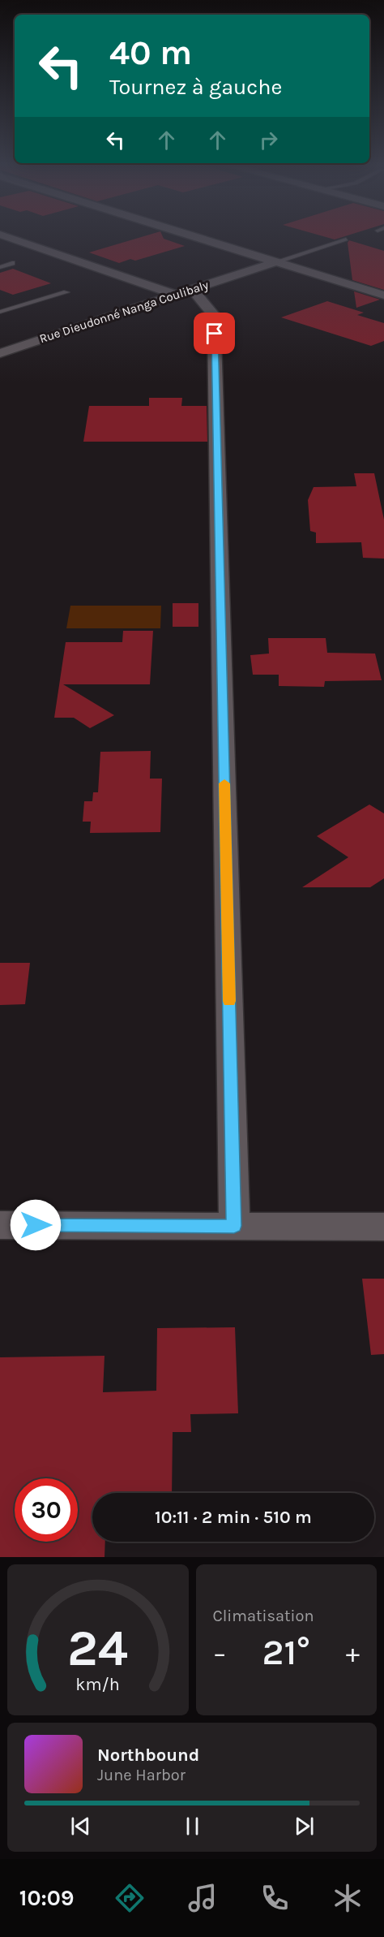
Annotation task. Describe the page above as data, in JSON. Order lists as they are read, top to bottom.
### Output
{
  "streets": {
    "street": ["Rue Dieudonné Nanga Coulibaly"]
  },
  "page": {
    "turn": ["40 m", "Tournez à gauche"],
    "limit": "30",
    "trip": "10:11 · 2 min · 510 m",
    "tile": "Climatisation",
    "heat": ["−", "21°", "+"],
    "song": ["Northbound", "June Harbor"],
    "tabs": "10:09",
    "gauge": ["24", "km/h"]
  }
}
